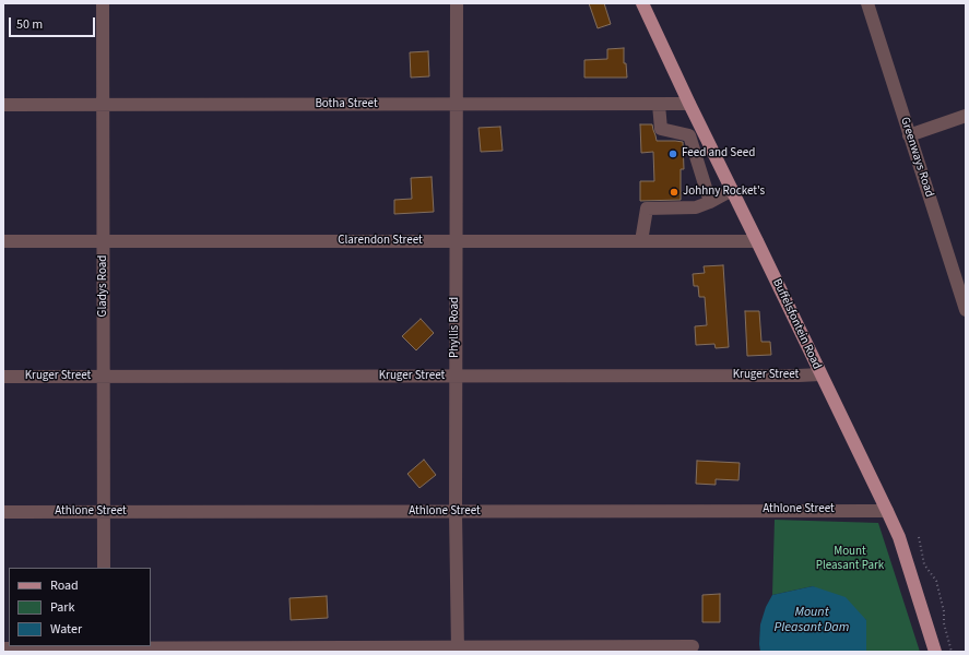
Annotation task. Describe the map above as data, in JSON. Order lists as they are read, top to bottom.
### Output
{
  "streets": {
    "main road": ["Buffelsfontein Road"],
    "street": [
      "Botha Street",
      "Greenways Road",
      "Clarendon Street",
      "Gladys Road",
      "Phyllis Road",
      "Kruger Street",
      "Athlone Street"
    ]
  },
  "crossings": [
    ["Botha Street", "Gladys Road"],
    ["Botha Street", "Buffelsfontein Road"],
    ["Botha Street", "Phyllis Road"],
    ["Clarendon Street", "Gladys Road"],
    ["Clarendon Street", "Buffelsfontein Road"],
    ["Clarendon Street", "Phyllis Road"],
    ["Gladys Road", "Kruger Street"],
    ["Gladys Road", "Athlone Street"],
    ["Buffelsfontein Road", "Kruger Street"],
    ["Buffelsfontein Road", "Athlone Street"],
    ["Phyllis Road", "Kruger Street"],
    ["Phyllis Road", "Athlone Street"]
  ],
  "water": ["Mount Pleasant Dam"],
  "parks": ["Mount Pleasant Park"],
  "places": ["Feed and Seed", "Johhny Rocket's"],
  "legend": ["Road", "Park", "Water"],
  "scale_bar": "50 m"
}
